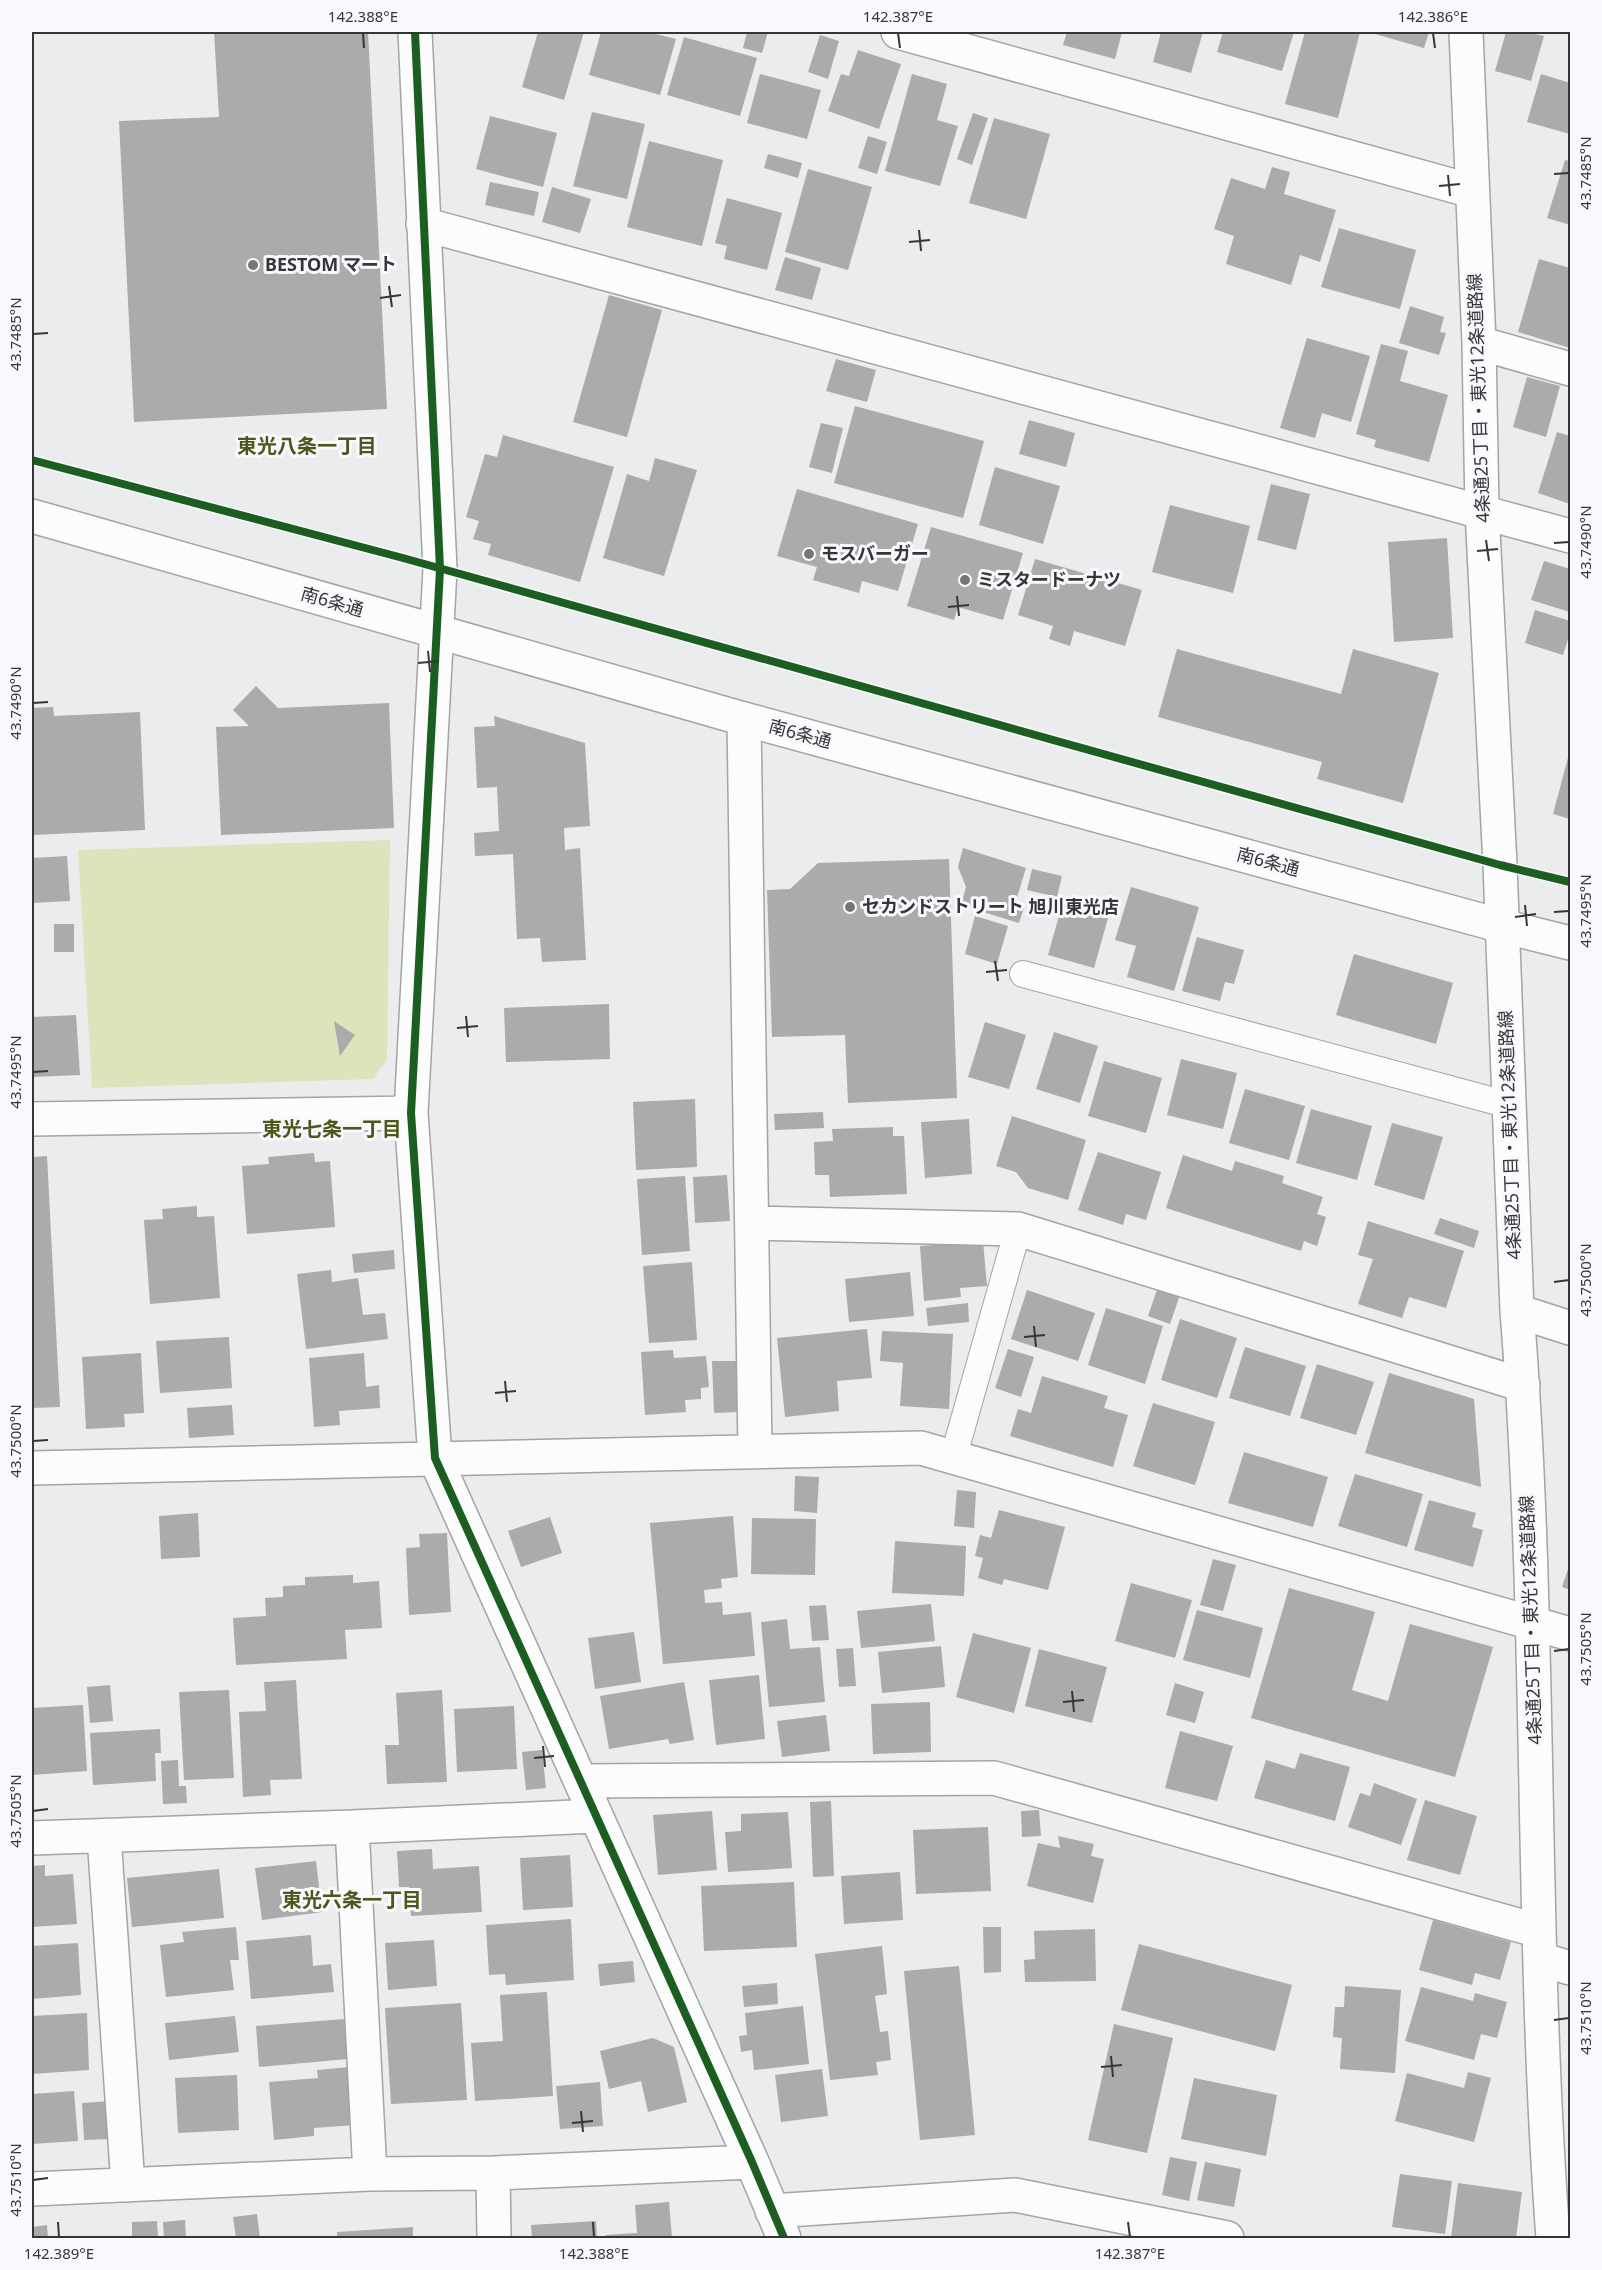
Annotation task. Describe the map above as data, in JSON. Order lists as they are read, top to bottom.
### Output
{
  "streets": {
    "street": ["4条通25丁目・東光12条道路線", "南6条通"]
  },
  "crossings": [
    ["4条通25丁目・東光12条道路線", "南6条通"]
  ],
  "districts": ["東光八条一丁目", "東光七条一丁目", "東光六条一丁目"],
  "places": [
    "BESTOM マート",
    "モスバーガー",
    "ミスタードーナツ",
    "セカンドストリート 旭川東光店"
  ],
  "coordinates": [
    "142.388°E",
    "142.387°E",
    "142.386°E",
    "43.7485°N",
    "43.7490°N",
    "43.7495°N",
    "43.7500°N",
    "43.7505°N",
    "43.7510°N",
    "142.389°E"
  ]
}
